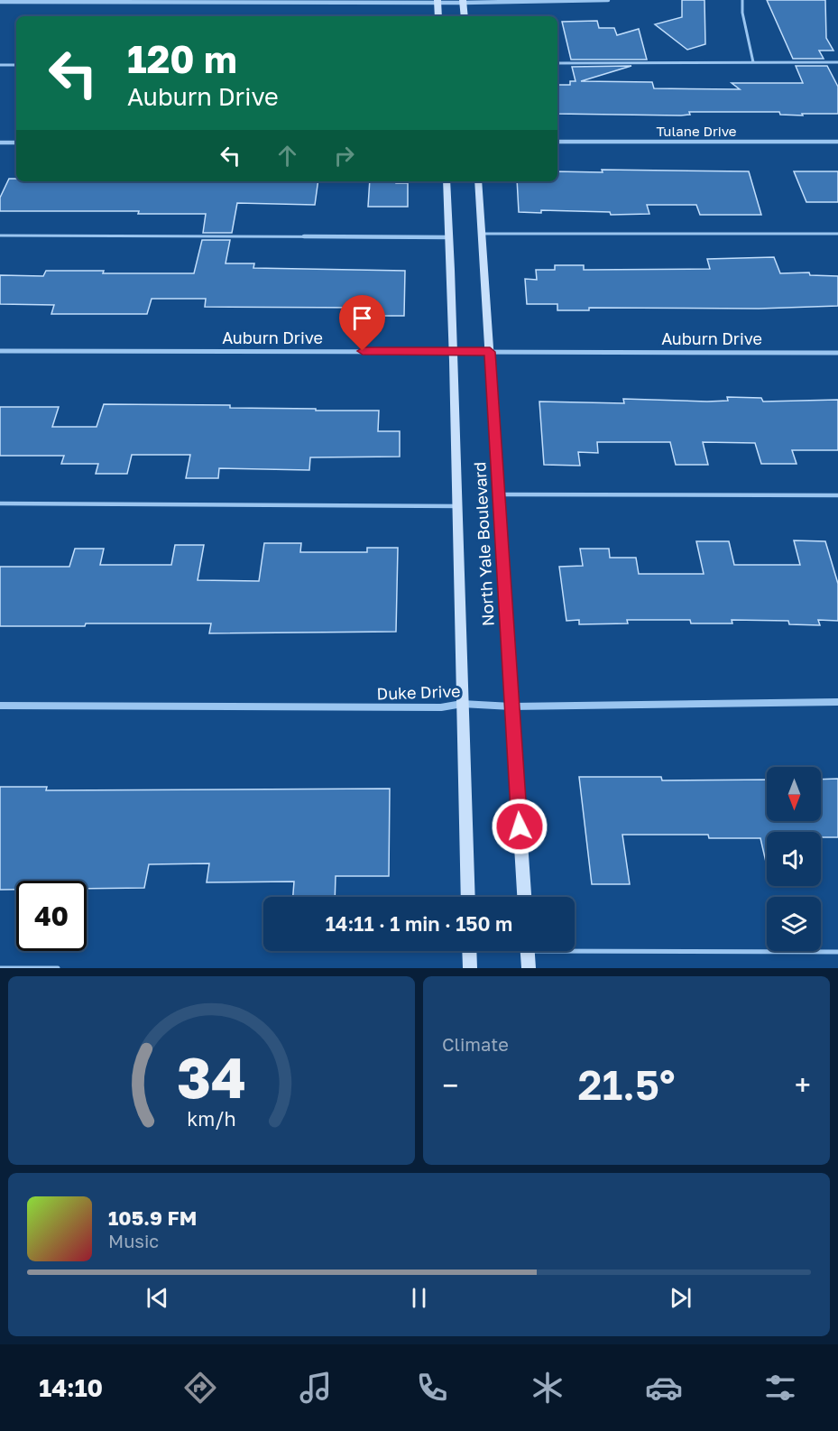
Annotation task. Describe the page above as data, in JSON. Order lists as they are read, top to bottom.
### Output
{
  "streets": {
    "street": [
      "Tulane Drive",
      "Auburn Drive",
      "North Yale Boulevard",
      "Duke Drive"
    ]
  },
  "crossings": [
    ["Auburn Drive", "North Yale Boulevard"],
    ["North Yale Boulevard", "Duke Drive"]
  ],
  "north": "bottom",
  "page": {
    "turn": ["120 m", "Auburn Drive"],
    "limit": "40",
    "trip": "14:11 · 1 min · 150 m",
    "tile": "Climate",
    "heat": ["−", "21.5°", "+"],
    "song": ["105.9 FM", "Music"],
    "tabs": "14:10",
    "gauge": ["34", "km/h"]
  }
}
